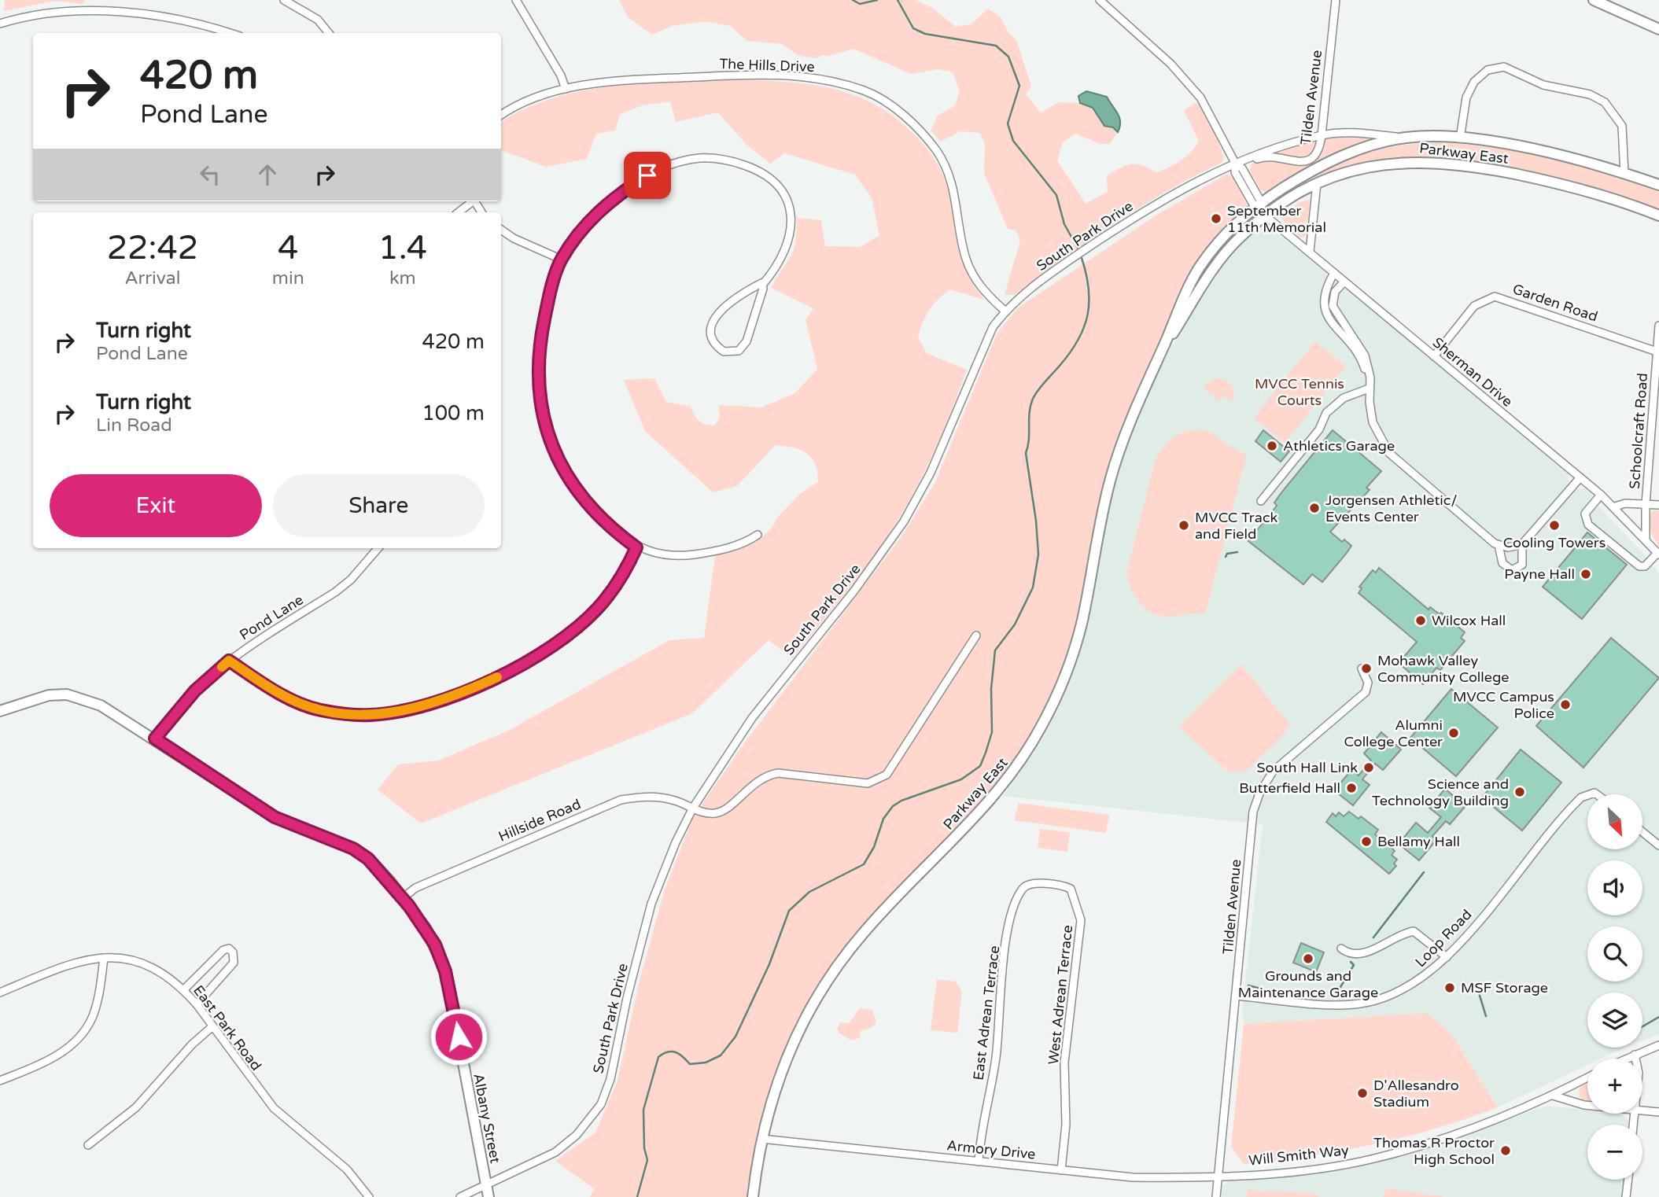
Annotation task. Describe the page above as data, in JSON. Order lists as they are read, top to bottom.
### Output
{
  "streets": {
    "street": [
      "The Hills Drive",
      "Tilden Avenue",
      "Parkway East",
      "South Park Drive",
      "Garden Road",
      "Sherman Drive",
      "Schoolcraft Road",
      "Pond Lane",
      "Hillside Road",
      "Loop Road",
      "West Adrean Terrace",
      "East Adrean Terrace",
      "East Park Road",
      "Albany Street",
      "Armory Drive",
      "Will Smith Way"
    ]
  },
  "crossings": [
    ["The Hills Drive", "South Park Drive"],
    ["Tilden Avenue", "Parkway East"],
    ["Tilden Avenue", "South Park Drive"],
    ["Tilden Avenue", "Loop Road"],
    ["Tilden Avenue", "Armory Drive"],
    ["Tilden Avenue", "Will Smith Way"],
    ["Parkway East", "South Park Drive"],
    ["Parkway East", "Sherman Drive"],
    ["Parkway East", "Armory Drive"],
    ["South Park Drive", "Sherman Drive"],
    ["South Park Drive", "Hillside Road"],
    ["South Park Drive", "Albany Street"],
    ["Garden Road", "Sherman Drive"],
    ["Garden Road", "Schoolcraft Road"],
    ["Sherman Drive", "Schoolcraft Road"],
    ["Pond Lane", "Albany Street"],
    ["Hillside Road", "Albany Street"],
    ["West Adrean Terrace", "East Adrean Terrace"],
    ["West Adrean Terrace", "Armory Drive"],
    ["East Adrean Terrace", "Armory Drive"],
    ["Armory Drive", "Will Smith Way"]
  ],
  "parks": ["MVCC Tennis Courts"],
  "places": [
    "September 11th Memorial",
    "Athletics Garage",
    "Jorgensen Athletic/ Events Center",
    "MVCC Track and Field",
    "Cooling Towers",
    "Payne Hall",
    "Wilcox Hall",
    "Mohawk Valley Community College",
    "MVCC Campus Police",
    "Alumni College Center",
    "South Hall Link",
    "Butterfield Hall",
    "Science and Technology Building",
    "Bellamy Hall",
    "Grounds and Maintenance Garage",
    "MSF Storage",
    "D'Allesandro Stadium",
    "Thomas R Proctor High School"
  ],
  "north": "bottom right",
  "page": {
    "turn": ["420 m", "Pond Lane"],
    "eta": [
      "22:42",
      "Arrival",
      "4",
      "min",
      "1.4",
      "km"
    ],
    "list": [
      {
        "name": "Turn right",
        "note": "Pond Lane",
        "value": "420 m"
      },
      {
        "name": "Turn right",
        "note": "Lin Road",
        "value": "100 m"
      }
    ],
    "buttons": ["Exit", "Share"],
    "map_buttons": ["+", "−"]
  }
}
